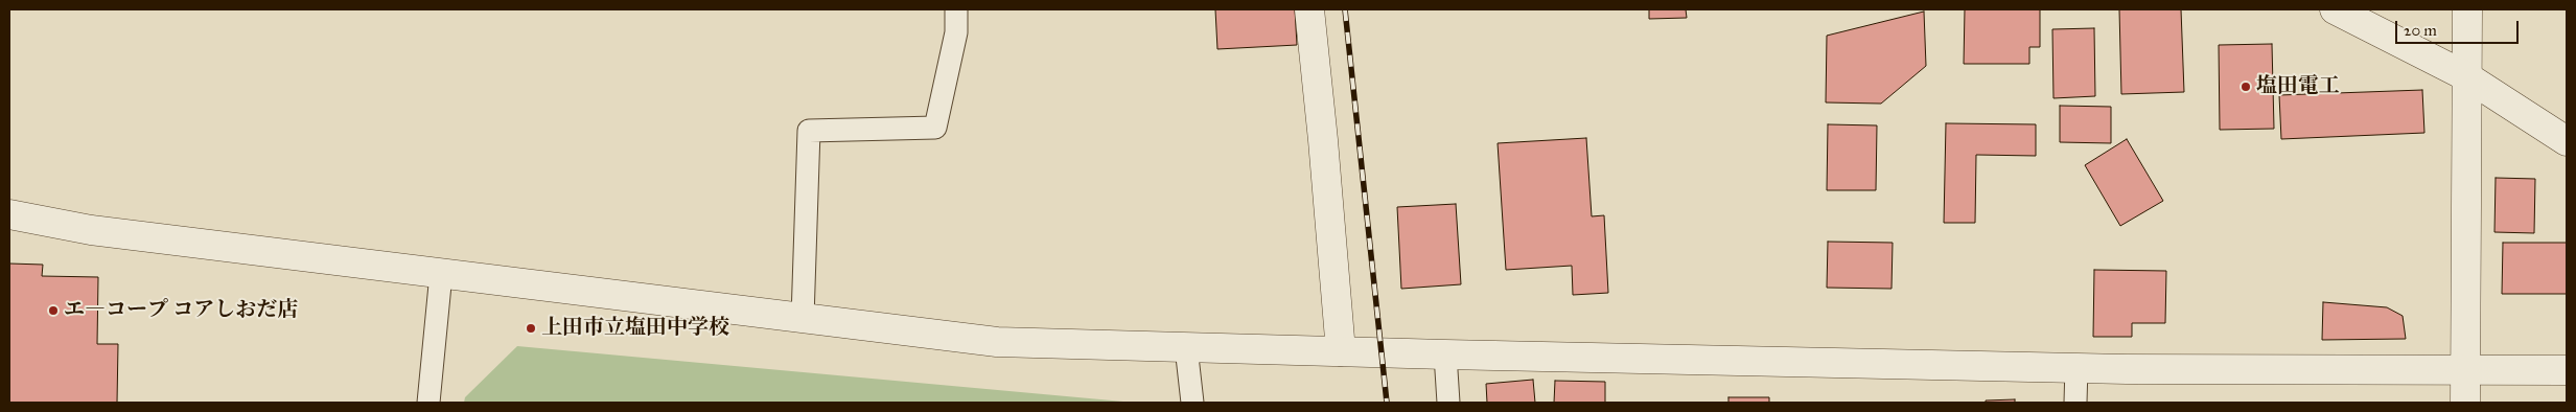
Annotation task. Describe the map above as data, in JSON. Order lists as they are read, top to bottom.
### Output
{
  "places": ["塩田電工", "エ―コープ コアしおだ店", "上田市立塩田中学校"],
  "scale_bar": "20 m"
}
